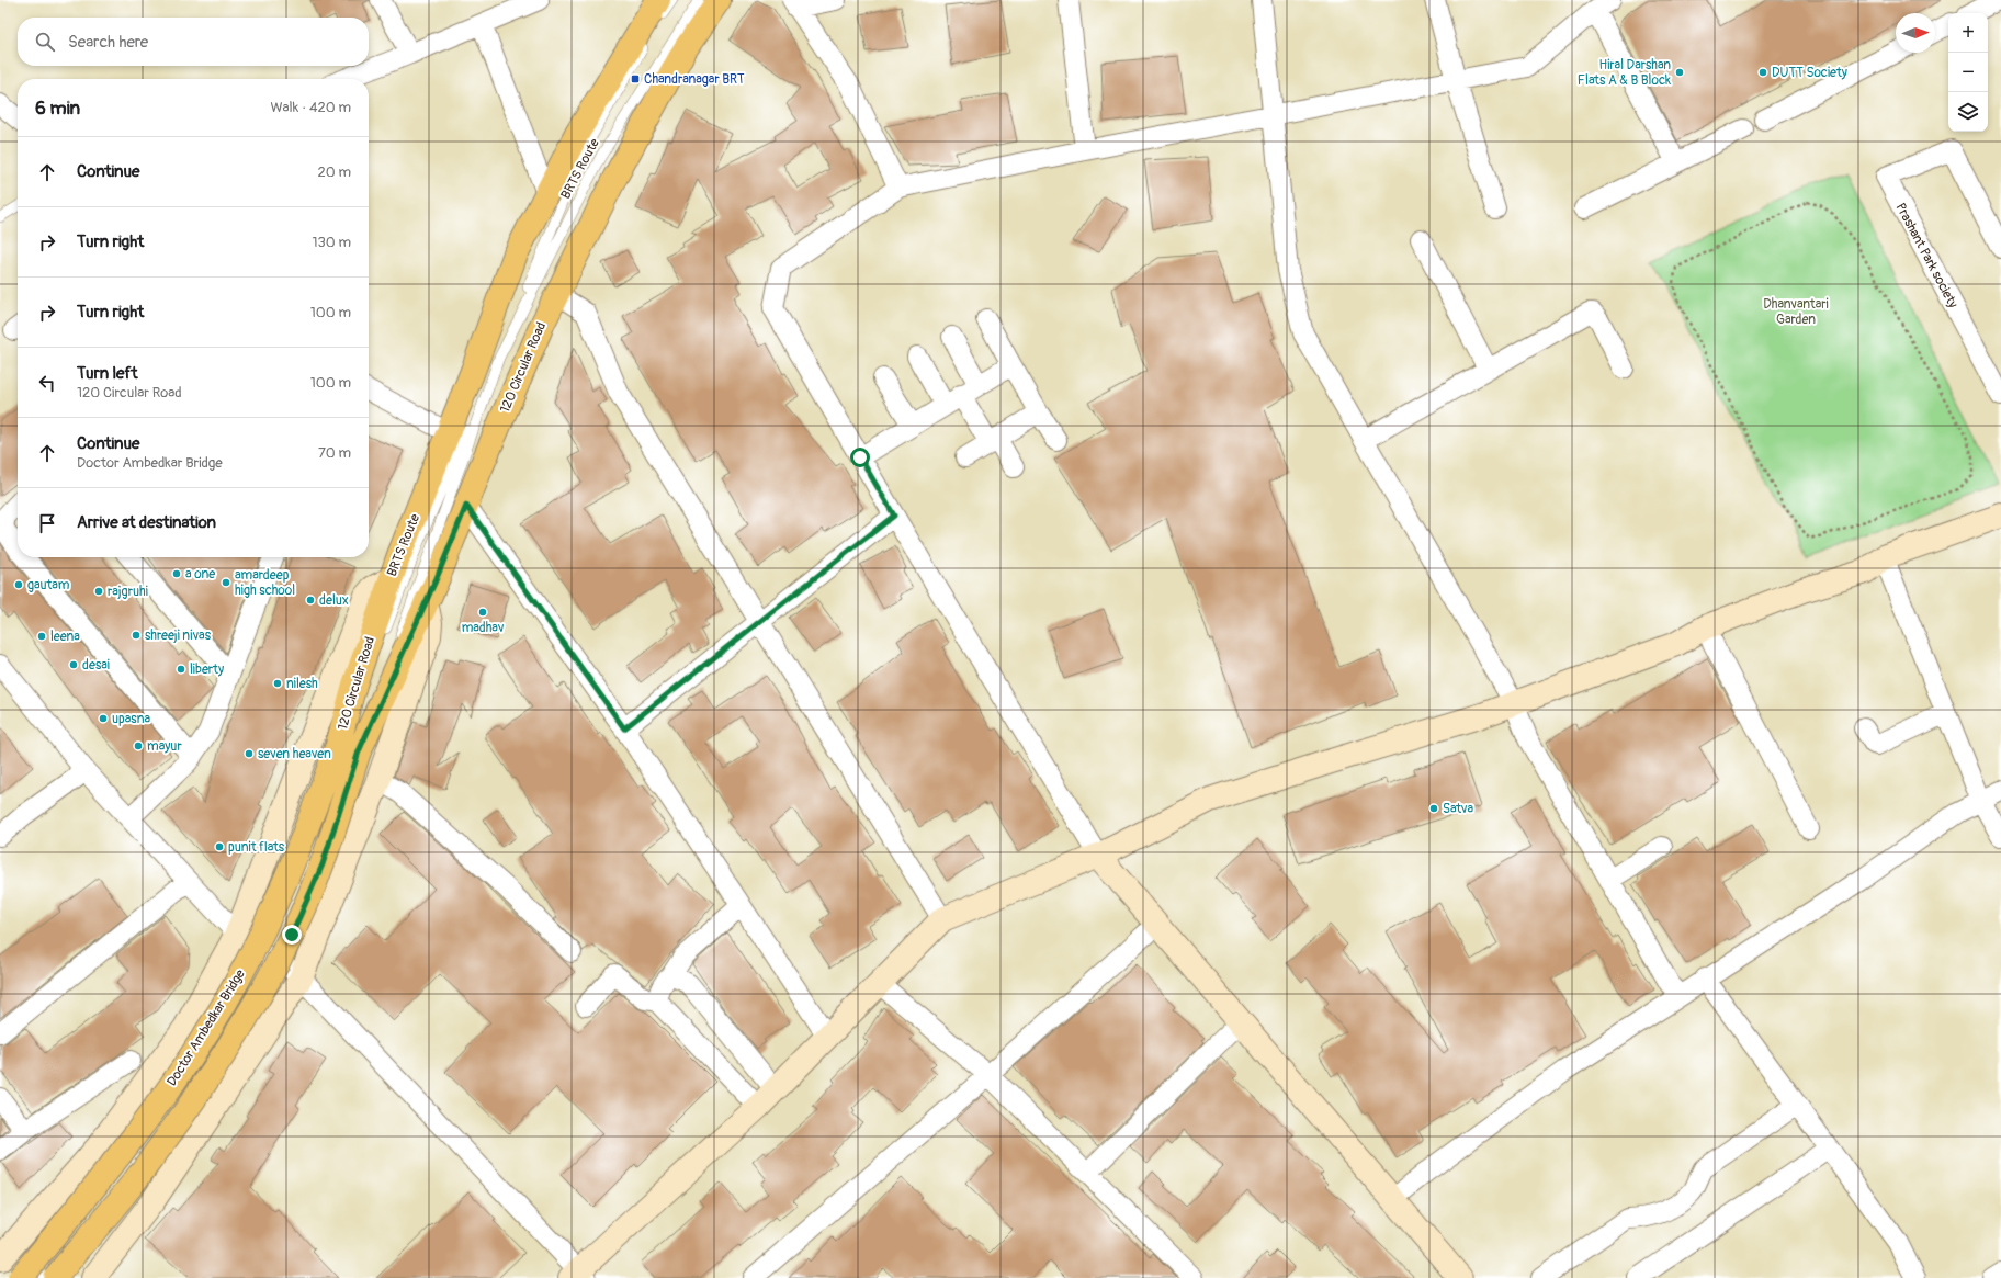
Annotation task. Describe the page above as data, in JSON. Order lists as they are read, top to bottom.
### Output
{
  "streets": {
    "main road": ["120 Circular Road", "Doctor Ambedkar Bridge"],
    "street": ["Prashant Park society"],
    "lane": ["BRTS Route"]
  },
  "crossings": [
    ["BRTS Route", "120 Circular Road"],
    ["BRTS Route", "Doctor Ambedkar Bridge"],
    ["120 Circular Road", "Doctor Ambedkar Bridge"]
  ],
  "parks": ["Dhanvantari Garden"],
  "places": {
    "other": [
      "Hiral Darshan Flats A & B Block",
      "DUTT Society",
      "a one",
      "amardeep high school",
      "gautam",
      "rajgruhi",
      "delux",
      "madhav",
      "shreeji nivas",
      "leena",
      "desai",
      "liberty",
      "nilesh",
      "upasna",
      "mayur",
      "seven heaven",
      "Satva",
      "punit flats"
    ],
    "transit": ["Chandranagar BRT"]
  },
  "north": "right",
  "page": {
    "map_buttons": ["+", "−"],
    "search": "Search here",
    "heading": ["6 min", "Walk · 420 m"],
    "list": [
      ["Continue", "20 m"],
      ["Turn right", "130 m"],
      ["Turn right", "100 m"],
      ["Turn left", "120 Circular Road", "100 m"],
      ["Continue", "Doctor Ambedkar Bridge", "70 m"],
      "Arrive at destination"
    ]
  }
}
